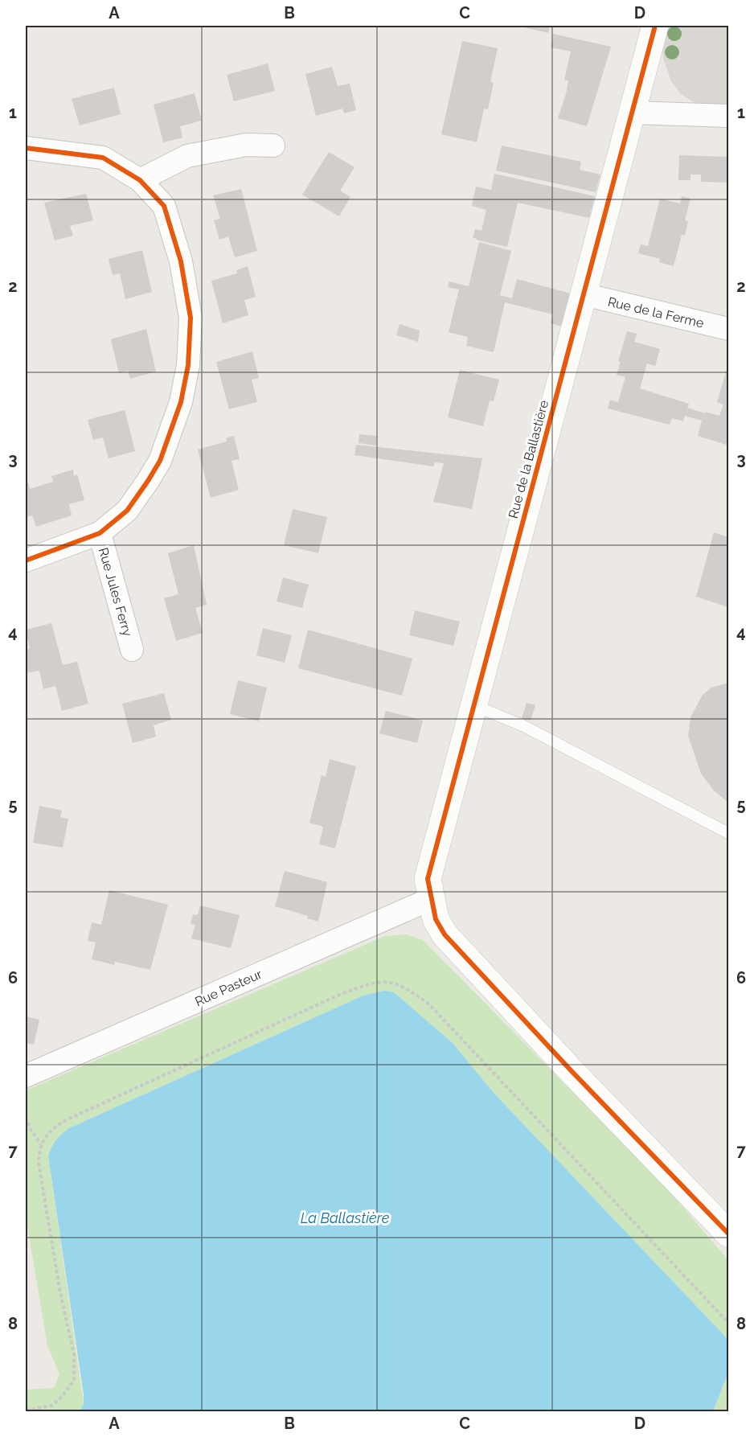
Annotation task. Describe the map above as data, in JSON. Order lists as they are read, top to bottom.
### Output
{
  "streets": {
    "street": [
      "Rue de la Ferme",
      "Rue de la Ballastière",
      "Rue Jules Ferry",
      "Rue Pasteur"
    ]
  },
  "crossings": [
    ["Rue de la Ferme", "Rue de la Ballastière"],
    ["Rue de la Ballastière", "Rue Pasteur"]
  ],
  "water": ["La Ballastière"],
  "grid": {
    "columns": [
      "A",
      "B",
      "C",
      "D"
    ],
    "rows": [
      "1",
      "2",
      "3",
      "4",
      "5",
      "6",
      "7",
      "8"
    ]
  }
}
